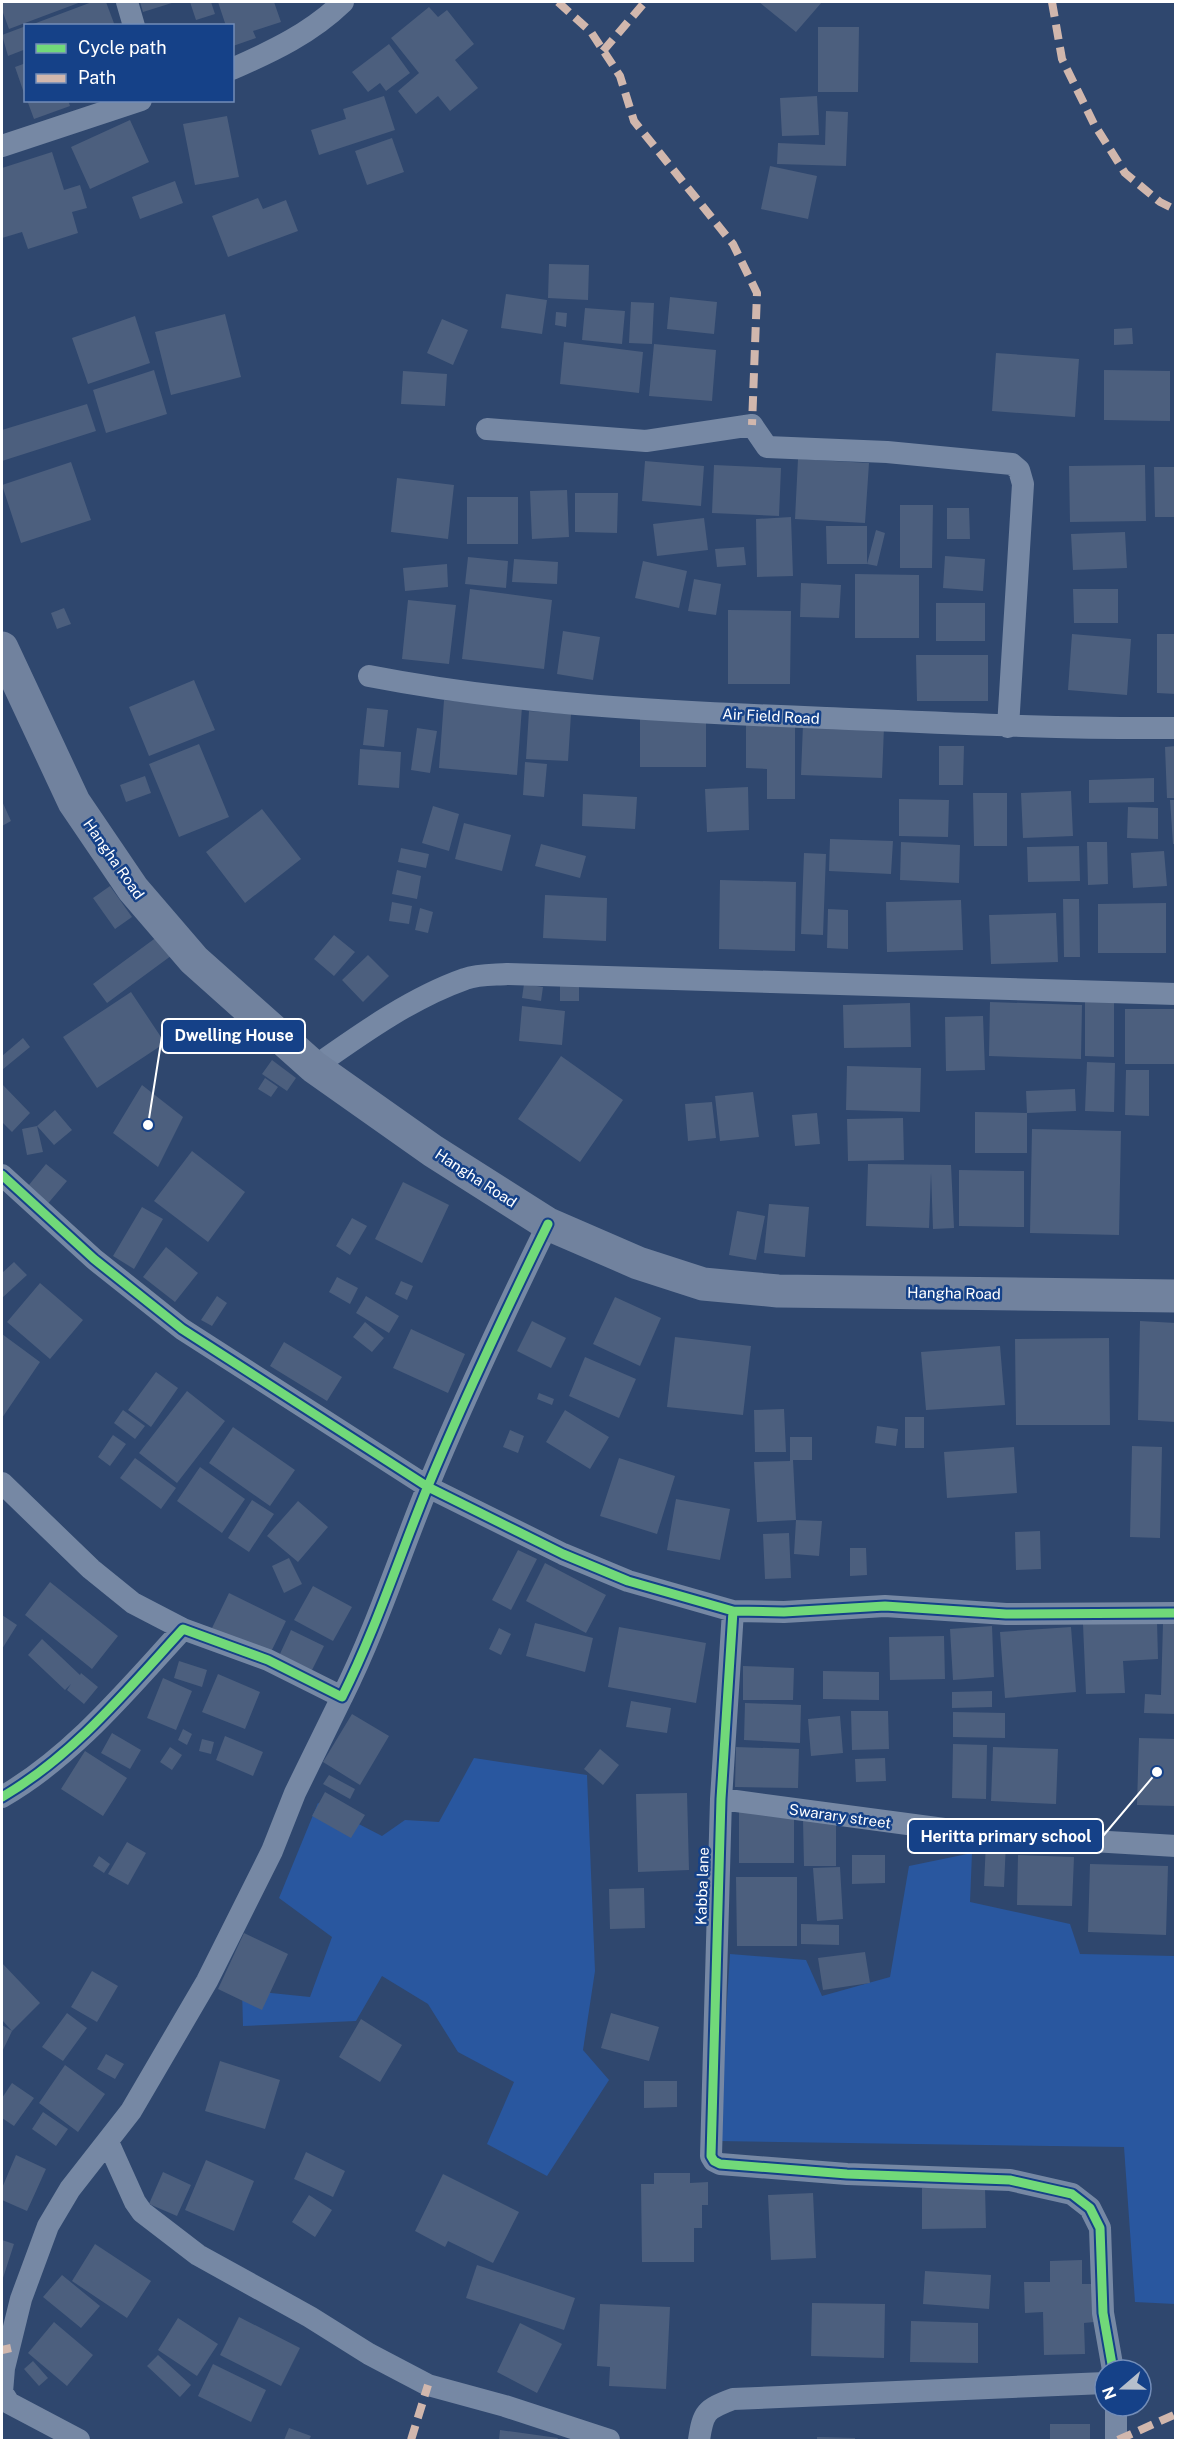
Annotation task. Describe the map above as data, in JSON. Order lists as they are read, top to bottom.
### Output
{
  "streets": {
    "highway": ["Hangha Road"],
    "street": ["Air Field Road", "Swarary street", "Kabba lane"]
  },
  "crossings": [
    ["Swarary street", "Kabba lane"]
  ],
  "places": ["Dwelling House", "Heritta primary school"],
  "legend": ["Cycle path", "Path"],
  "north": "left"
}
